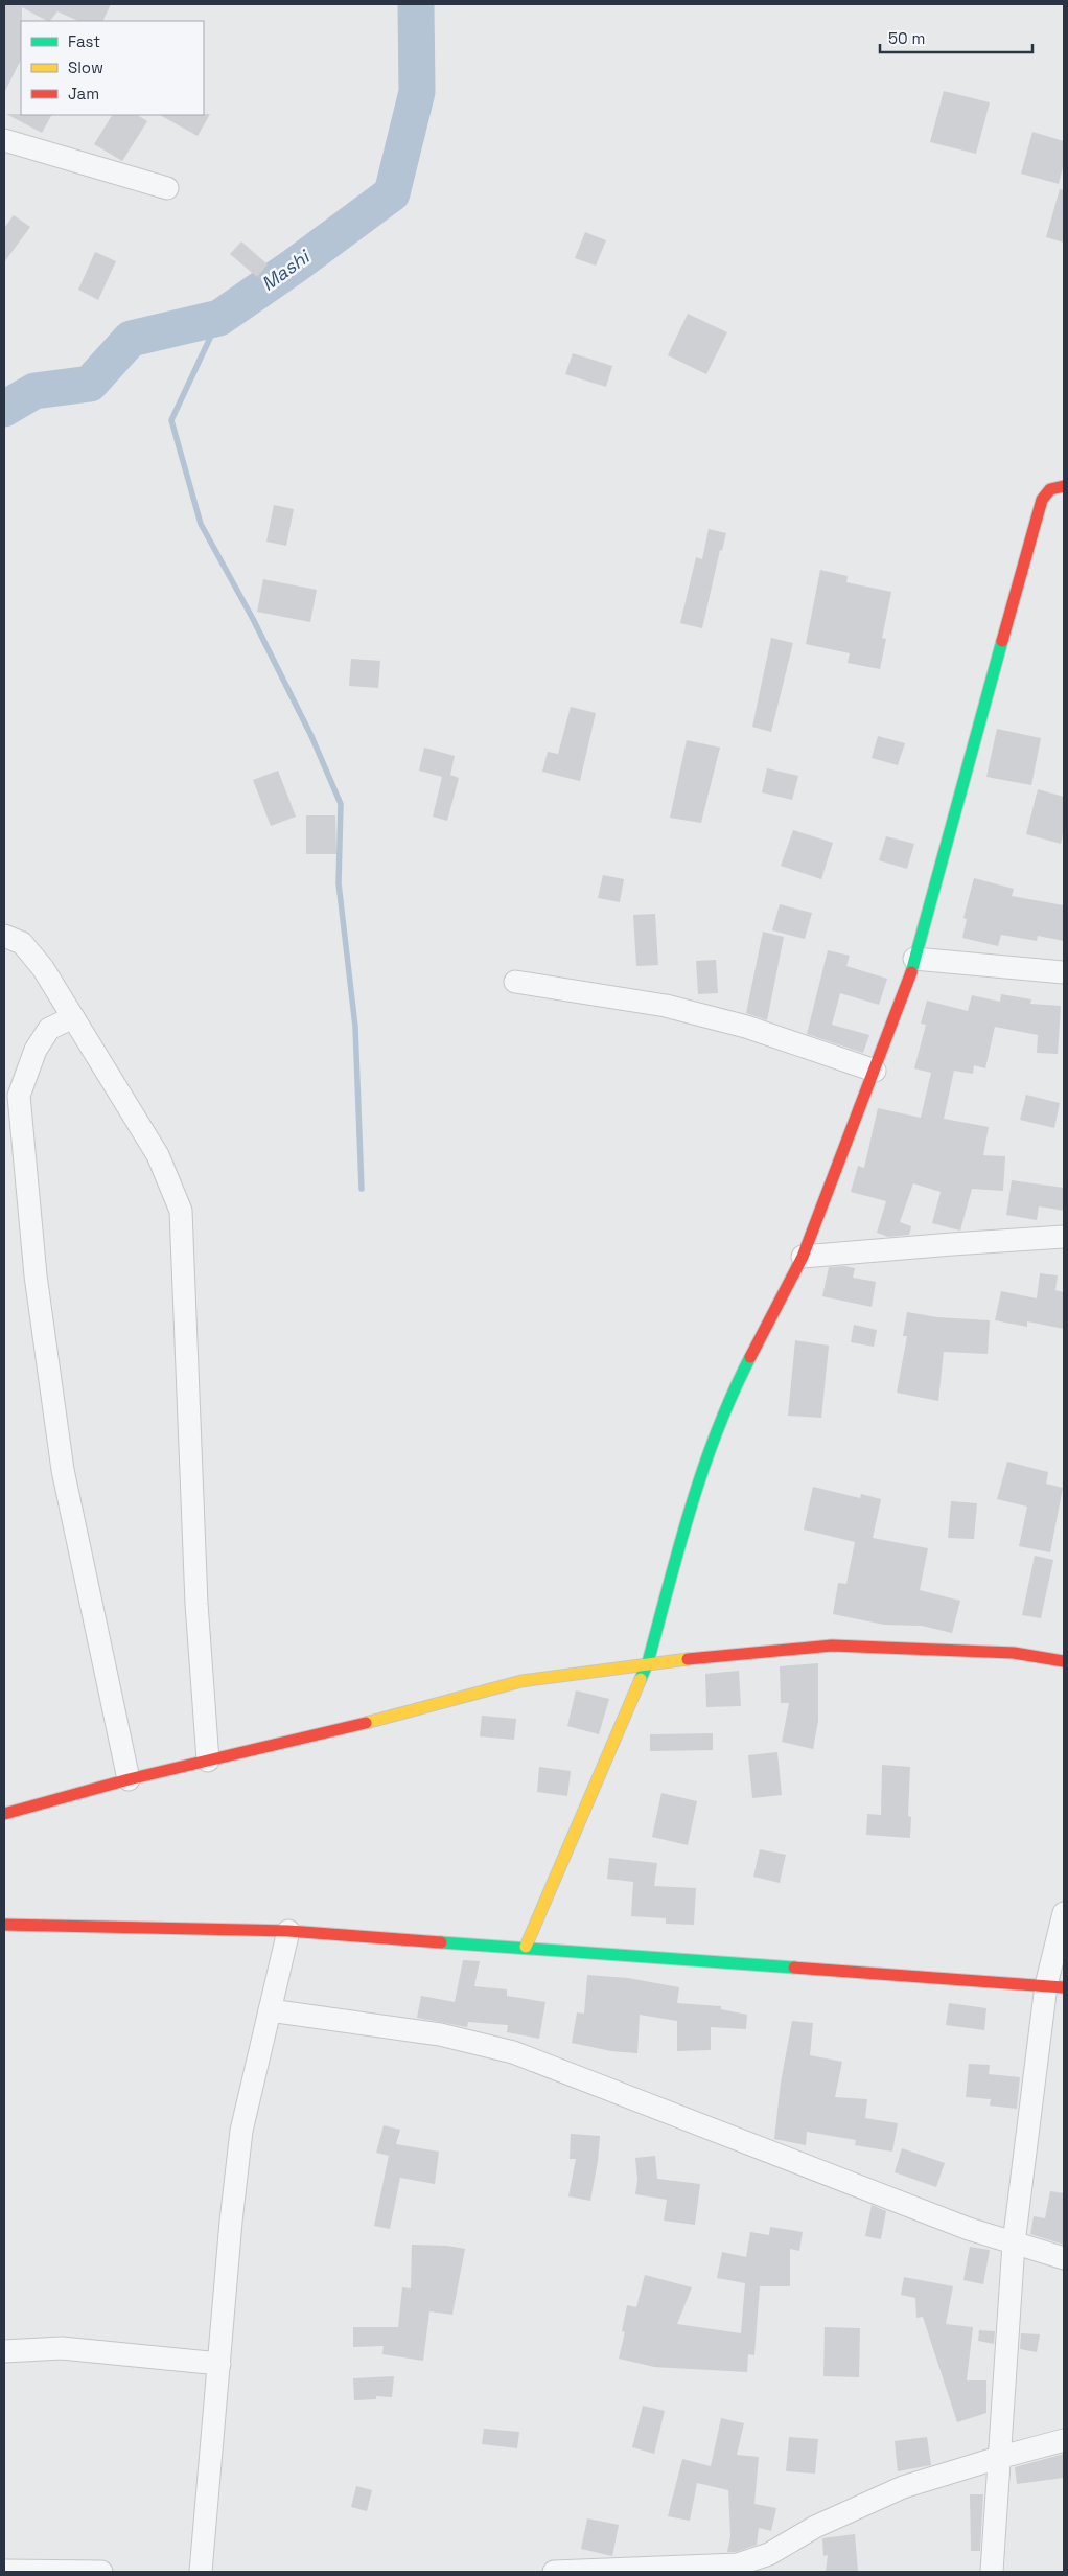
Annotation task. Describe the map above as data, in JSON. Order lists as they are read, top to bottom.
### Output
{
  "water": ["Mashi"],
  "legend": ["Fast", "Slow", "Jam"],
  "scale_bar": "50 m"
}
